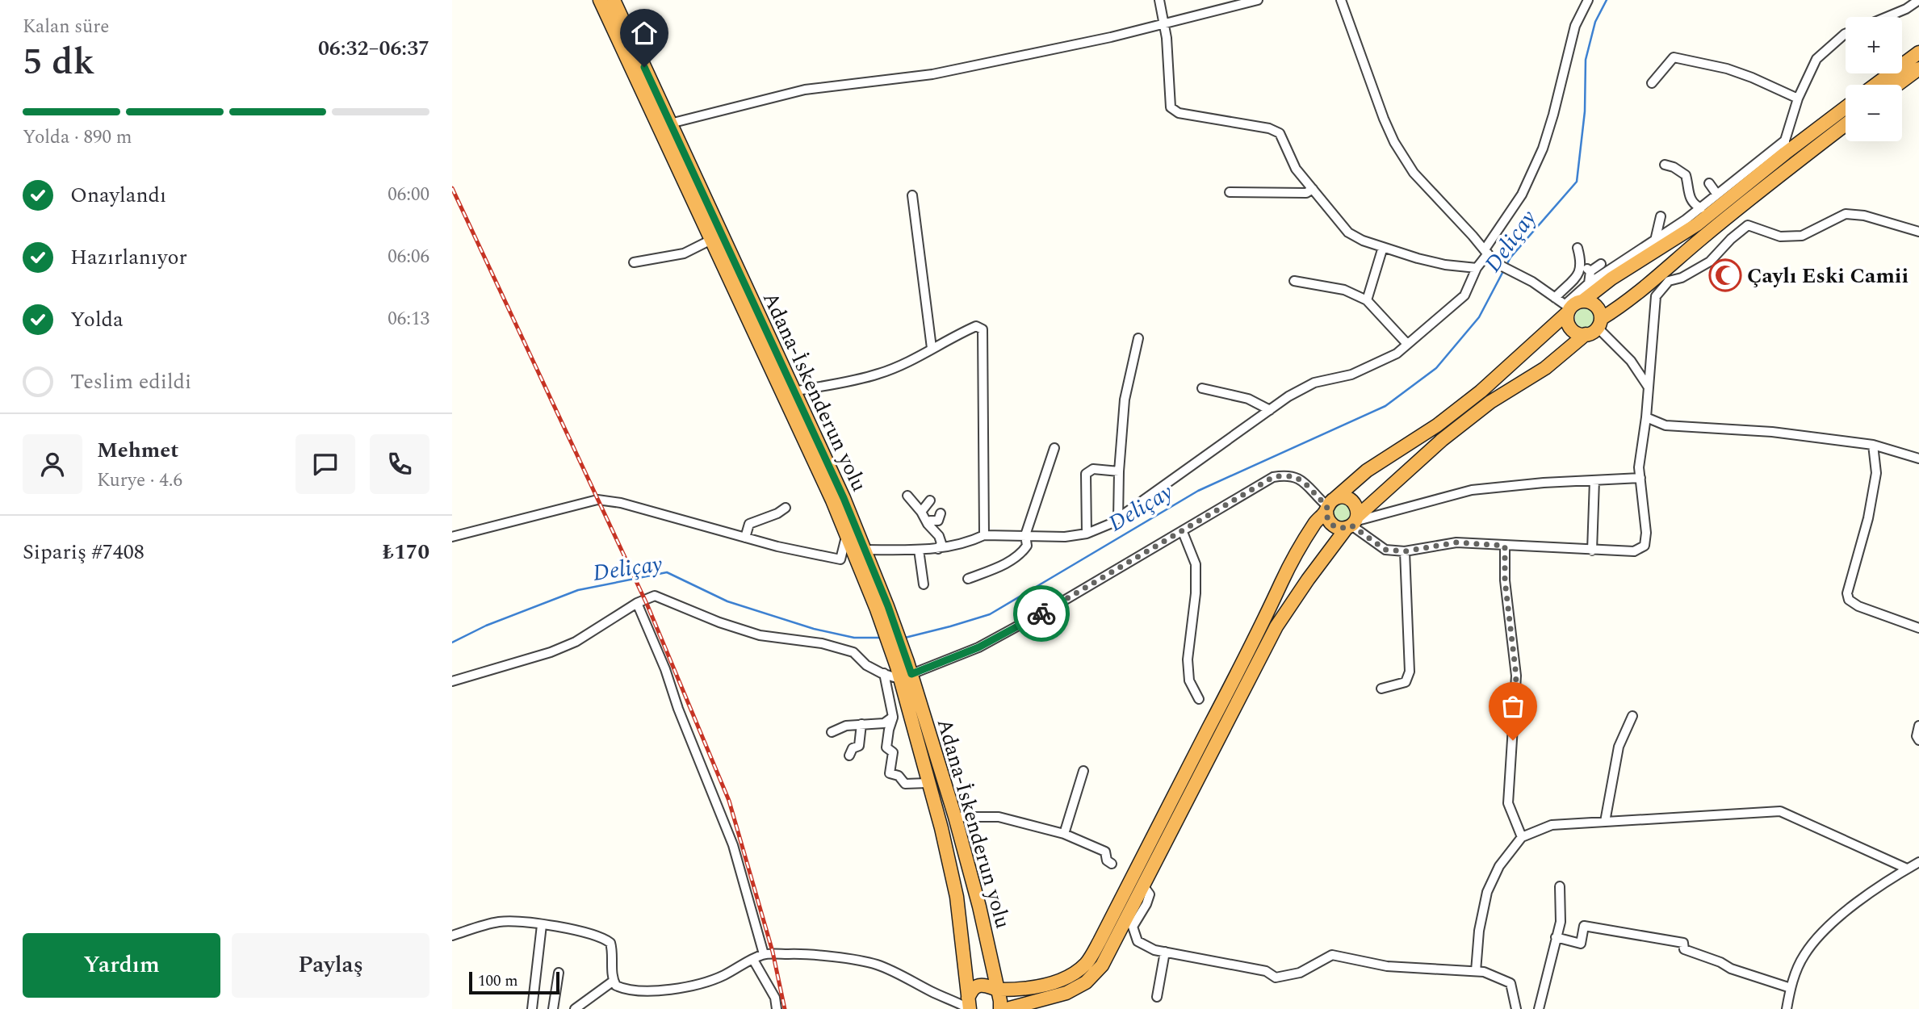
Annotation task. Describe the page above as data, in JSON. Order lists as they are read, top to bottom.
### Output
{
  "streets": {
    "highway": ["Adana-İskenderun yolu"]
  },
  "water": ["Deliçay"],
  "places": {
    "mosque": ["Çaylı Eski Camii"]
  },
  "scale_bar": "100 m",
  "page": {
    "heading": ["5 dk", "Kalan süre", "06:32–06:37"],
    "panel": [
      "Mehmet",
      "Kurye · 4.6",
      "Sipariş #7408",
      "₺170"
    ],
    "map_buttons": ["+", "−"],
    "bar": "Yolda · 890 m",
    "list": [
      ["Onaylandı", "06:00"],
      ["Hazırlanıyor", "06:06"],
      ["Yolda", "06:13"],
      "Teslim edildi"
    ],
    "buttons": ["Yardım", "Paylaş"],
    "scale": "100 m"
  }
}
